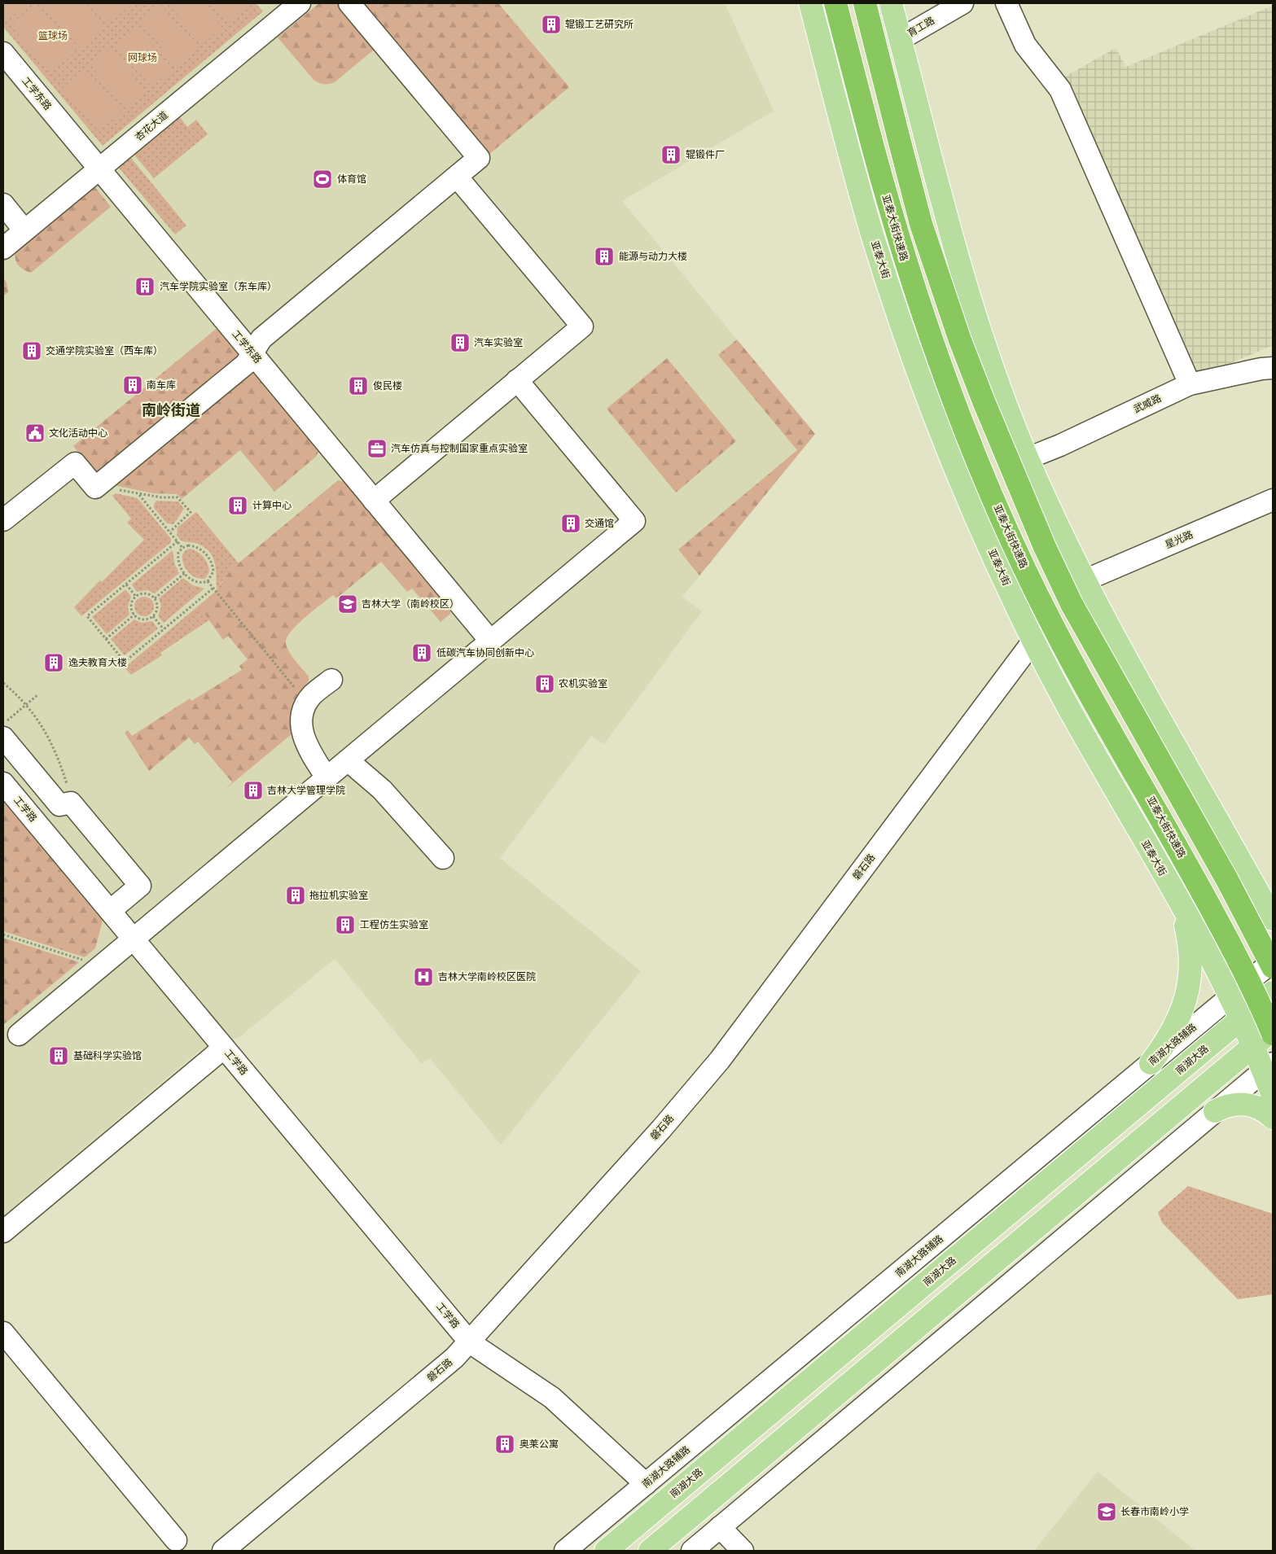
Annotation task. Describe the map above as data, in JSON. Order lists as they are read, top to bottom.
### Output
{
  "streets": {
    "highway": ["亚泰大街快速路"],
    "main road": ["亚泰大街", "南湖大路"],
    "street": [
      "育工路",
      "工学东路",
      "杏花大道",
      "武威路",
      "星光路",
      "工学路",
      "磐石路",
      "南湖大路辅路"
    ]
  },
  "crossings": [
    ["工学东路", "杏花大道"],
    ["亚泰大街", "磐石路"],
    ["亚泰大街", "南湖大路辅路"],
    ["亚泰大街", "南湖大路"],
    ["工学路", "磐石路"],
    ["工学路", "南湖大路辅路"]
  ],
  "districts": ["南岭街道"],
  "parks": ["篮球场", "网球场"],
  "places": {
    "building": [
      "辊锻工艺研究所",
      "辊锻件厂",
      "能源与动力大楼",
      "汽车学院实验室（东车库）",
      "汽车实验室",
      "交通学院实验室（西车库）",
      "南车库",
      "俊民楼",
      "计算中心",
      "交通馆",
      "低碳汽车协同创新中心",
      "逸夫教育大楼",
      "农机实验室",
      "吉林大学管理学院",
      "拖拉机实验室",
      "工程仿生实验室",
      "基础科学实验馆",
      "奥莱公寓"
    ],
    "sports": ["体育馆"],
    "public building": ["文化活动中心"],
    "office": ["汽车仿真与控制国家重点实验室"],
    "school or university": ["吉林大学（南岭校区）", "长春市南岭小学"],
    "hospital": ["吉林大学南岭校区医院"]
  }
}
